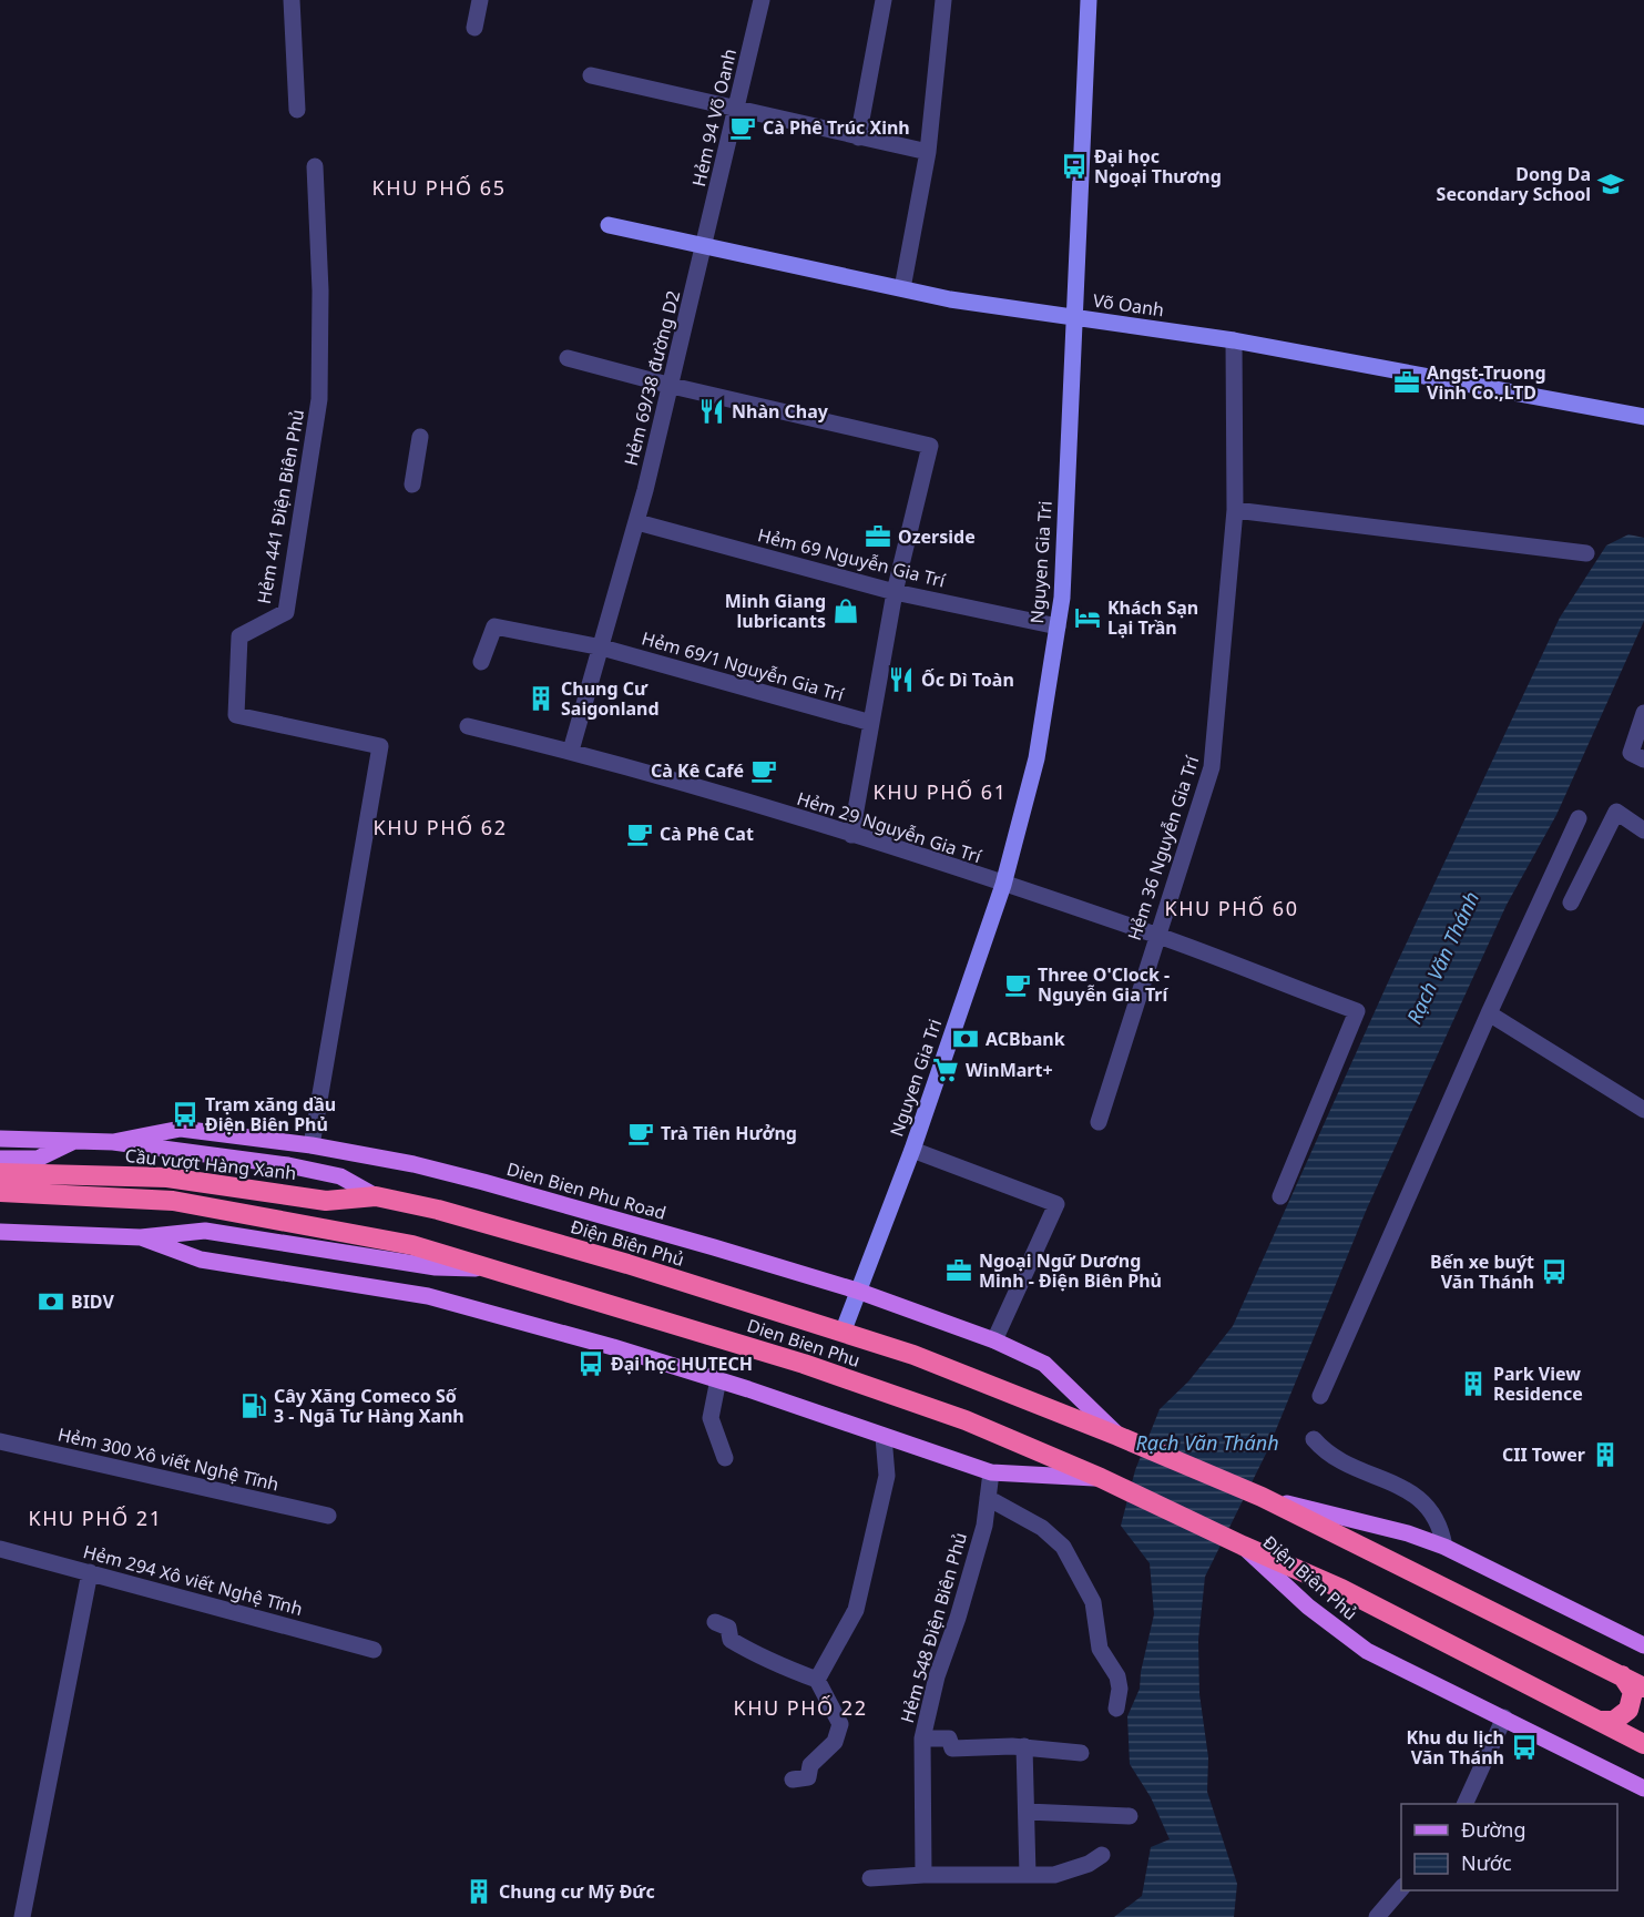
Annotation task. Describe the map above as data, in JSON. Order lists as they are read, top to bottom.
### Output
{
  "streets": {
    "highway": ["Cầu vượt Hàng Xanh", "Điện Biên Phủ", "Dien Bien Phu"],
    "main road": ["Dien Bien Phu Road"],
    "street": [
      "Hẻm 94 Võ Oanh",
      "Võ Oanh",
      "Hẻm 69/38 đường D2",
      "Hẻm 441 Điện Biên Phủ",
      "Hẻm 69 Nguyễn Gia Trí",
      "Nguyen Gia Tri",
      "Hẻm 69/1 Nguyễn Gia Trí",
      "Hẻm 29 Nguyễn Gia Trí",
      "Hẻm 36 Nguyễn Gia Trí",
      "Hẻm 300 Xô viết Nghệ Tĩnh",
      "Hẻm 294 Xô viết Nghệ Tĩnh",
      "Hẻm 548 Điện Biên Phủ"
    ]
  },
  "crossings": [
    ["Hẻm 94 Võ Oanh", "Võ Oanh"],
    ["Hẻm 94 Võ Oanh", "Hẻm 69/38 đường D2"],
    ["Võ Oanh", "Hẻm 69/38 đường D2"],
    ["Võ Oanh", "Nguyen Gia Tri"],
    ["Võ Oanh", "Hẻm 36 Nguyễn Gia Trí"],
    ["Hẻm 69/38 đường D2", "Hẻm 69 Nguyễn Gia Trí"],
    ["Hẻm 69/38 đường D2", "Hẻm 69/1 Nguyễn Gia Trí"],
    ["Hẻm 69/38 đường D2", "Hẻm 29 Nguyễn Gia Trí"],
    ["Hẻm 441 Điện Biên Phủ", "Dien Bien Phu Road"],
    ["Hẻm 69 Nguyễn Gia Trí", "Nguyen Gia Tri"],
    ["Nguyen Gia Tri", "Hẻm 29 Nguyễn Gia Trí"],
    ["Nguyen Gia Tri", "Dien Bien Phu Road"],
    ["Nguyen Gia Tri", "Điện Biên Phủ"],
    ["Hẻm 29 Nguyễn Gia Trí", "Hẻm 36 Nguyễn Gia Trí"],
    ["Cầu vượt Hàng Xanh", "Điện Biên Phủ"],
    ["Dien Bien Phu Road", "Điện Biên Phủ"],
    ["Điện Biên Phủ", "Dien Bien Phu"]
  ],
  "districts": [
    "KHU PHỐ 65",
    "KHU PHỐ 61",
    "KHU PHỐ 62",
    "KHU PHỐ 60",
    "KHU PHỐ 21",
    "KHU PHỐ 22"
  ],
  "water": ["Rạch Văn Thánh"],
  "places": {
    "cafe": [
      "Cà Phê Trúc Xinh",
      "Cà Kê Café",
      "Cà Phê Cat",
      "Three O'Clock - Nguyễn Gia Trí",
      "Trà Tiên Hưởng"
    ],
    "bus stop": [
      "Đại học Ngoại Thương",
      "Trạm xăng dầu Điện Biên Phủ",
      "Bến xe buýt Văn Thánh",
      "Đại học HUTECH",
      "Khu du lịch Văn Thánh"
    ],
    "school or university": ["Dong Da Secondary School"],
    "office": ["Angst-Truong Vinh Co.,LTD", "Ozerside", "Ngoại Ngữ Dương Minh - Điện Biên Phủ"],
    "restaurant": ["Nhàn Chay", "Ốc Dì Toàn"],
    "shop": ["Minh Giang lubricants"],
    "hotel": ["Khách Sạn Lại Trần"],
    "building": [
      "Chung Cư Saigonland",
      "Park View Residence",
      "CII Tower",
      "Chung cư Mỹ Đức"
    ],
    "bank": ["ACBbank", "BIDV"],
    "supermarket": ["WinMart+"],
    "fuel station": ["Cây Xăng Comeco Số 3 - Ngã Tư Hàng Xanh"]
  },
  "legend": ["Đường", "Nước"]
}
